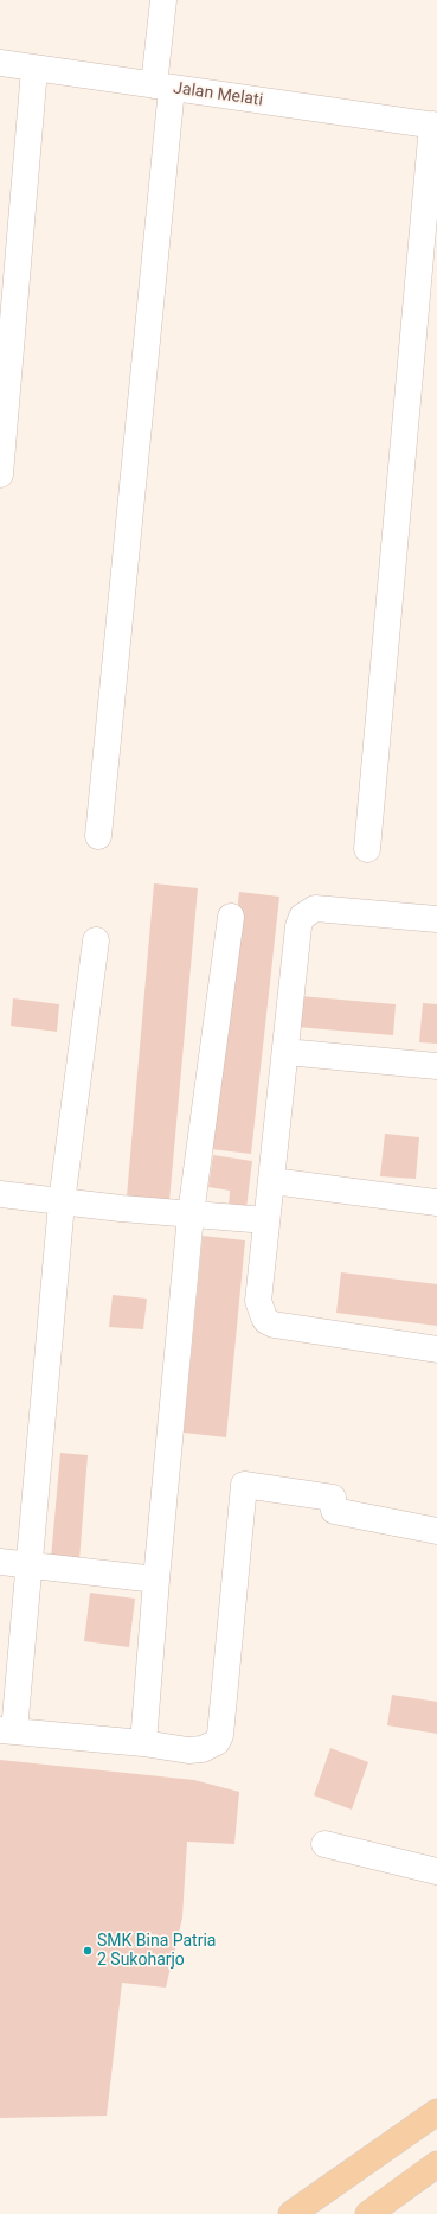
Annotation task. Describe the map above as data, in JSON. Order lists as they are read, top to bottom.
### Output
{
  "streets": {
    "street": ["Jalan Melati"]
  },
  "places": ["SMK Bina Patria 2 Sukoharjo"]
}
